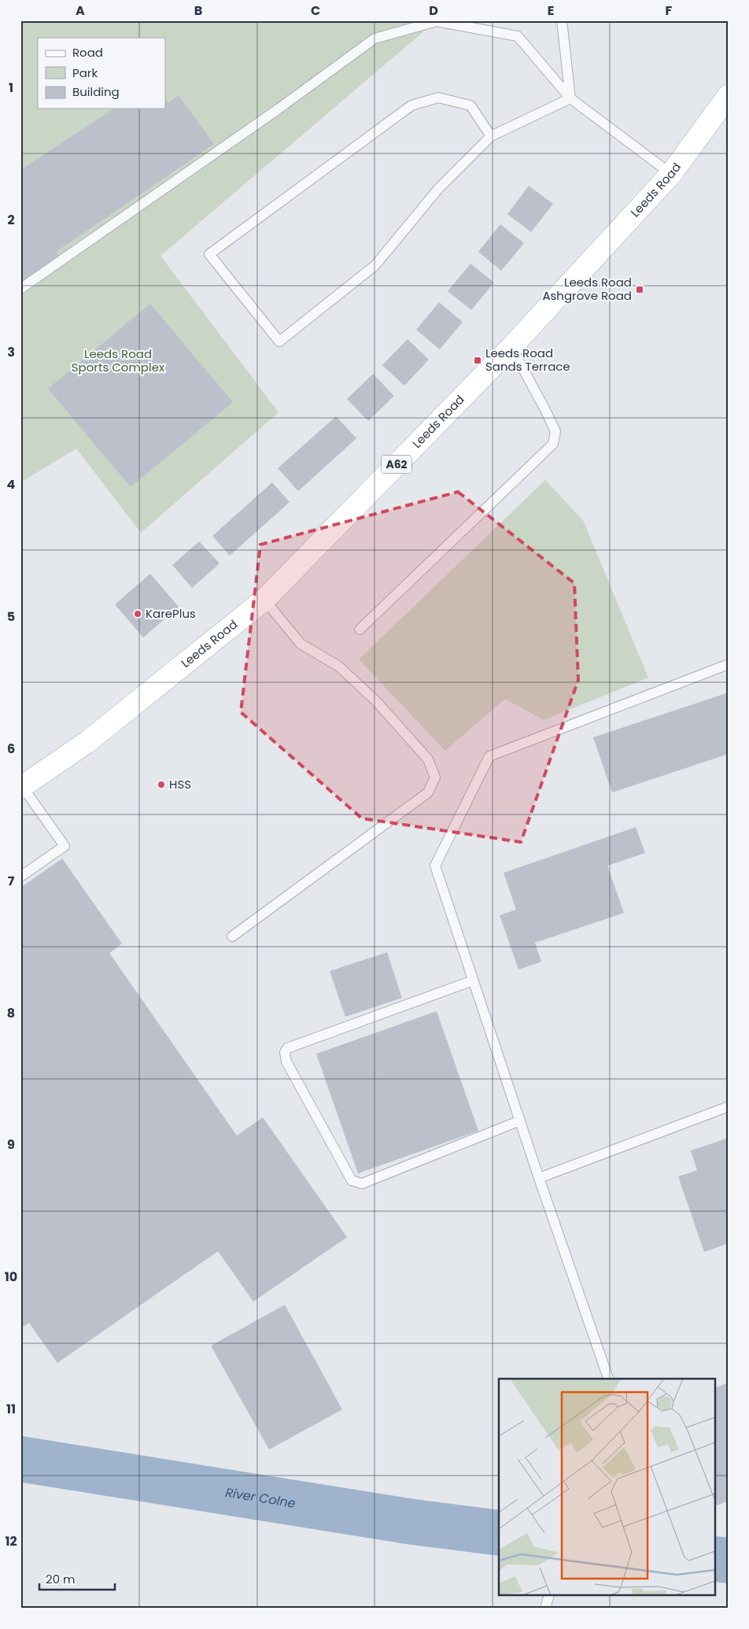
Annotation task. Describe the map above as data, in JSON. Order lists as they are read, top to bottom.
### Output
{
  "streets": {
    "main road": ["Leeds Road", "A62"]
  },
  "water": ["River Colne"],
  "parks": ["Leeds Road Sports Complex"],
  "places": {
    "transit": ["Leeds Road Ashgrove Road", "Leeds Road Sands Terrace"],
    "other": ["KarePlus", "HSS"]
  },
  "legend": ["Road", "Park", "Building"],
  "scale_bar": "20 m",
  "grid": {
    "columns": [
      "A",
      "B",
      "C",
      "D",
      "E",
      "F"
    ],
    "rows": [
      "1",
      "2",
      "3",
      "4",
      "5",
      "6",
      "7",
      "8",
      "9",
      "10",
      "11",
      "12"
    ]
  }
}
